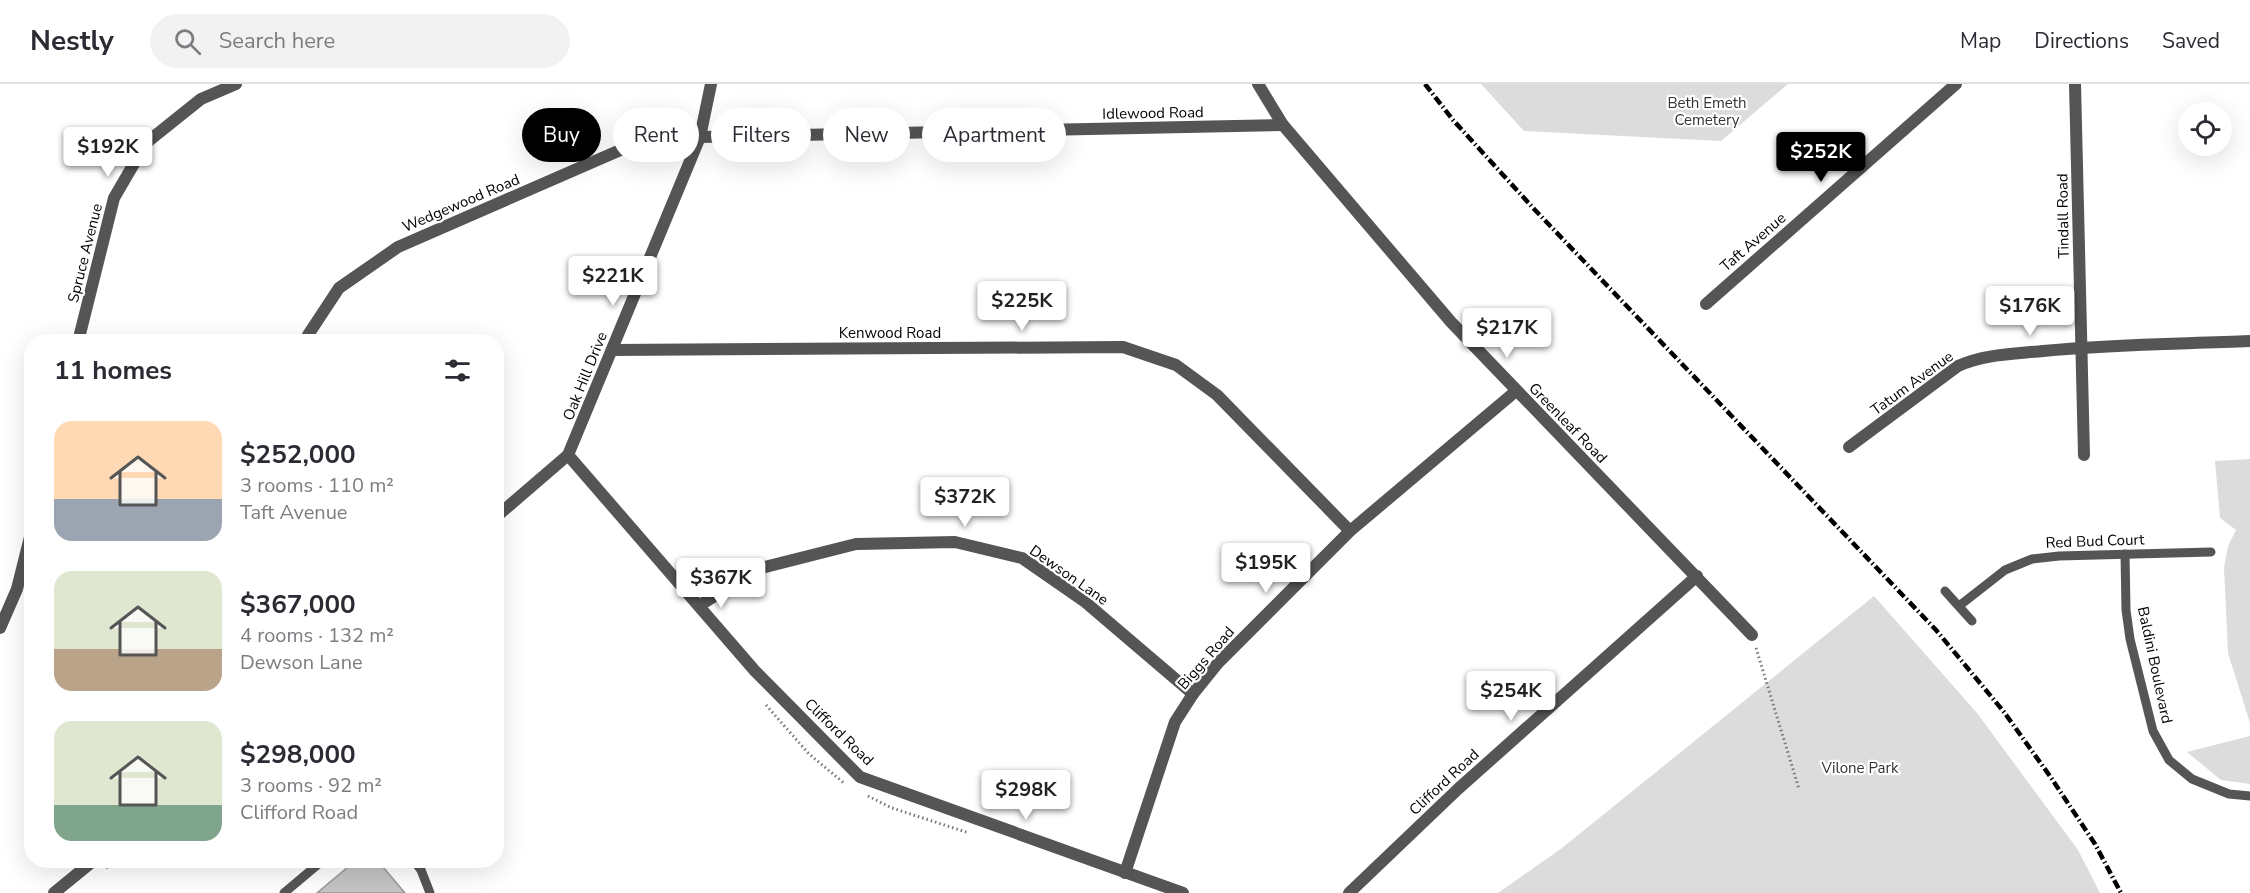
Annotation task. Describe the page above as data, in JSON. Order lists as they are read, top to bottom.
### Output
{
  "streets": {
    "street": [
      "Idlewood Road",
      "Wedgewood Road",
      "Tindall Road",
      "Taft Avenue",
      "Spruce Avenue",
      "Kenwood Road",
      "Oak Hill Drive",
      "Tatum Avenue",
      "Greenleaf Road",
      "Dewson Lane",
      "Biggs Road",
      "Clifford Road"
    ],
    "lane": ["Red Bud Court", "Baldini Boulevard"]
  },
  "crossings": [
    ["Idlewood Road", "Wedgewood Road"],
    ["Idlewood Road", "Oak Hill Drive"],
    ["Idlewood Road", "Greenleaf Road"],
    ["Wedgewood Road", "Oak Hill Drive"],
    ["Tindall Road", "Tatum Avenue"],
    ["Kenwood Road", "Oak Hill Drive"],
    ["Kenwood Road", "Biggs Road"],
    ["Oak Hill Drive", "Clifford Road"],
    ["Greenleaf Road", "Biggs Road"],
    ["Greenleaf Road", "Clifford Road"],
    ["Red Bud Court", "Baldini Boulevard"],
    ["Dewson Lane", "Biggs Road"],
    ["Dewson Lane", "Clifford Road"],
    ["Biggs Road", "Clifford Road"]
  ],
  "parks": ["Beth Emeth Cemetery", "Vilone Park"],
  "page": {
    "header": "Nestly",
    "search": "Search here",
    "nav": ["Map", "Directions", "Saved"],
    "chip": [
      "Buy",
      "Rent",
      "Filters",
      "New",
      "Apartment"
    ],
    "price": [
      "$192K",
      "$252K",
      "$221K",
      "$225K",
      "$176K",
      "$217K",
      "$372K",
      "$195K",
      "$367K",
      "$254K",
      "$298K"
    ],
    "heading": "11 homes",
    "list": [
      {
        "name": "$252,000",
        "note": "3 rooms · 110 m² · Taft Avenue"
      },
      {
        "name": "$367,000",
        "note": "4 rooms · 132 m² · Dewson Lane"
      },
      {
        "name": "$298,000",
        "note": "3 rooms · 92 m² · Clifford Road"
      }
    ]
  }
}
